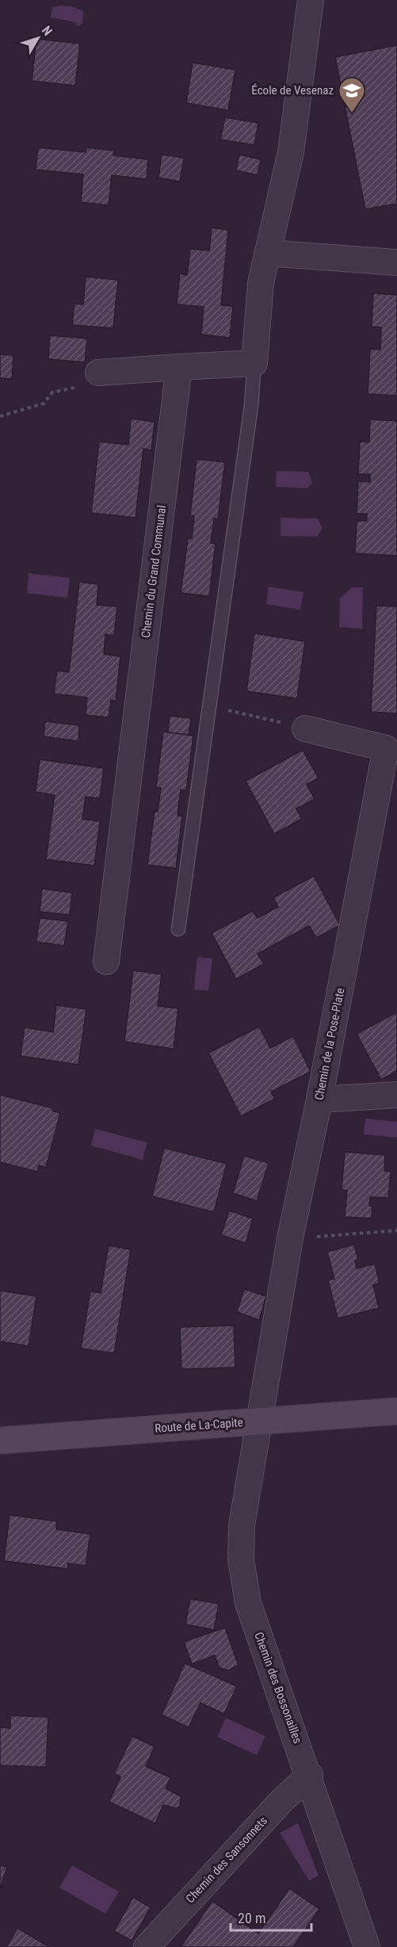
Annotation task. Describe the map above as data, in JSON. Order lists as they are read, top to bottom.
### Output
{
  "streets": {
    "street": [
      "Chemin du Grand Communal",
      "Chemin de la Pose-Plate",
      "Route de La-Capite",
      "Chemin des Bossonailles",
      "Chemin des Sansonnets"
    ]
  },
  "crossings": [
    ["Chemin de la Pose-Plate", "Route de La-Capite"],
    ["Chemin de la Pose-Plate", "Chemin des Bossonailles"],
    ["Route de La-Capite", "Chemin des Bossonailles"],
    ["Chemin des Bossonailles", "Chemin des Sansonnets"]
  ],
  "places": {
    "school or university": ["École de Vesenaz"]
  },
  "scale_bar": "20 m",
  "north": "top right"
}
